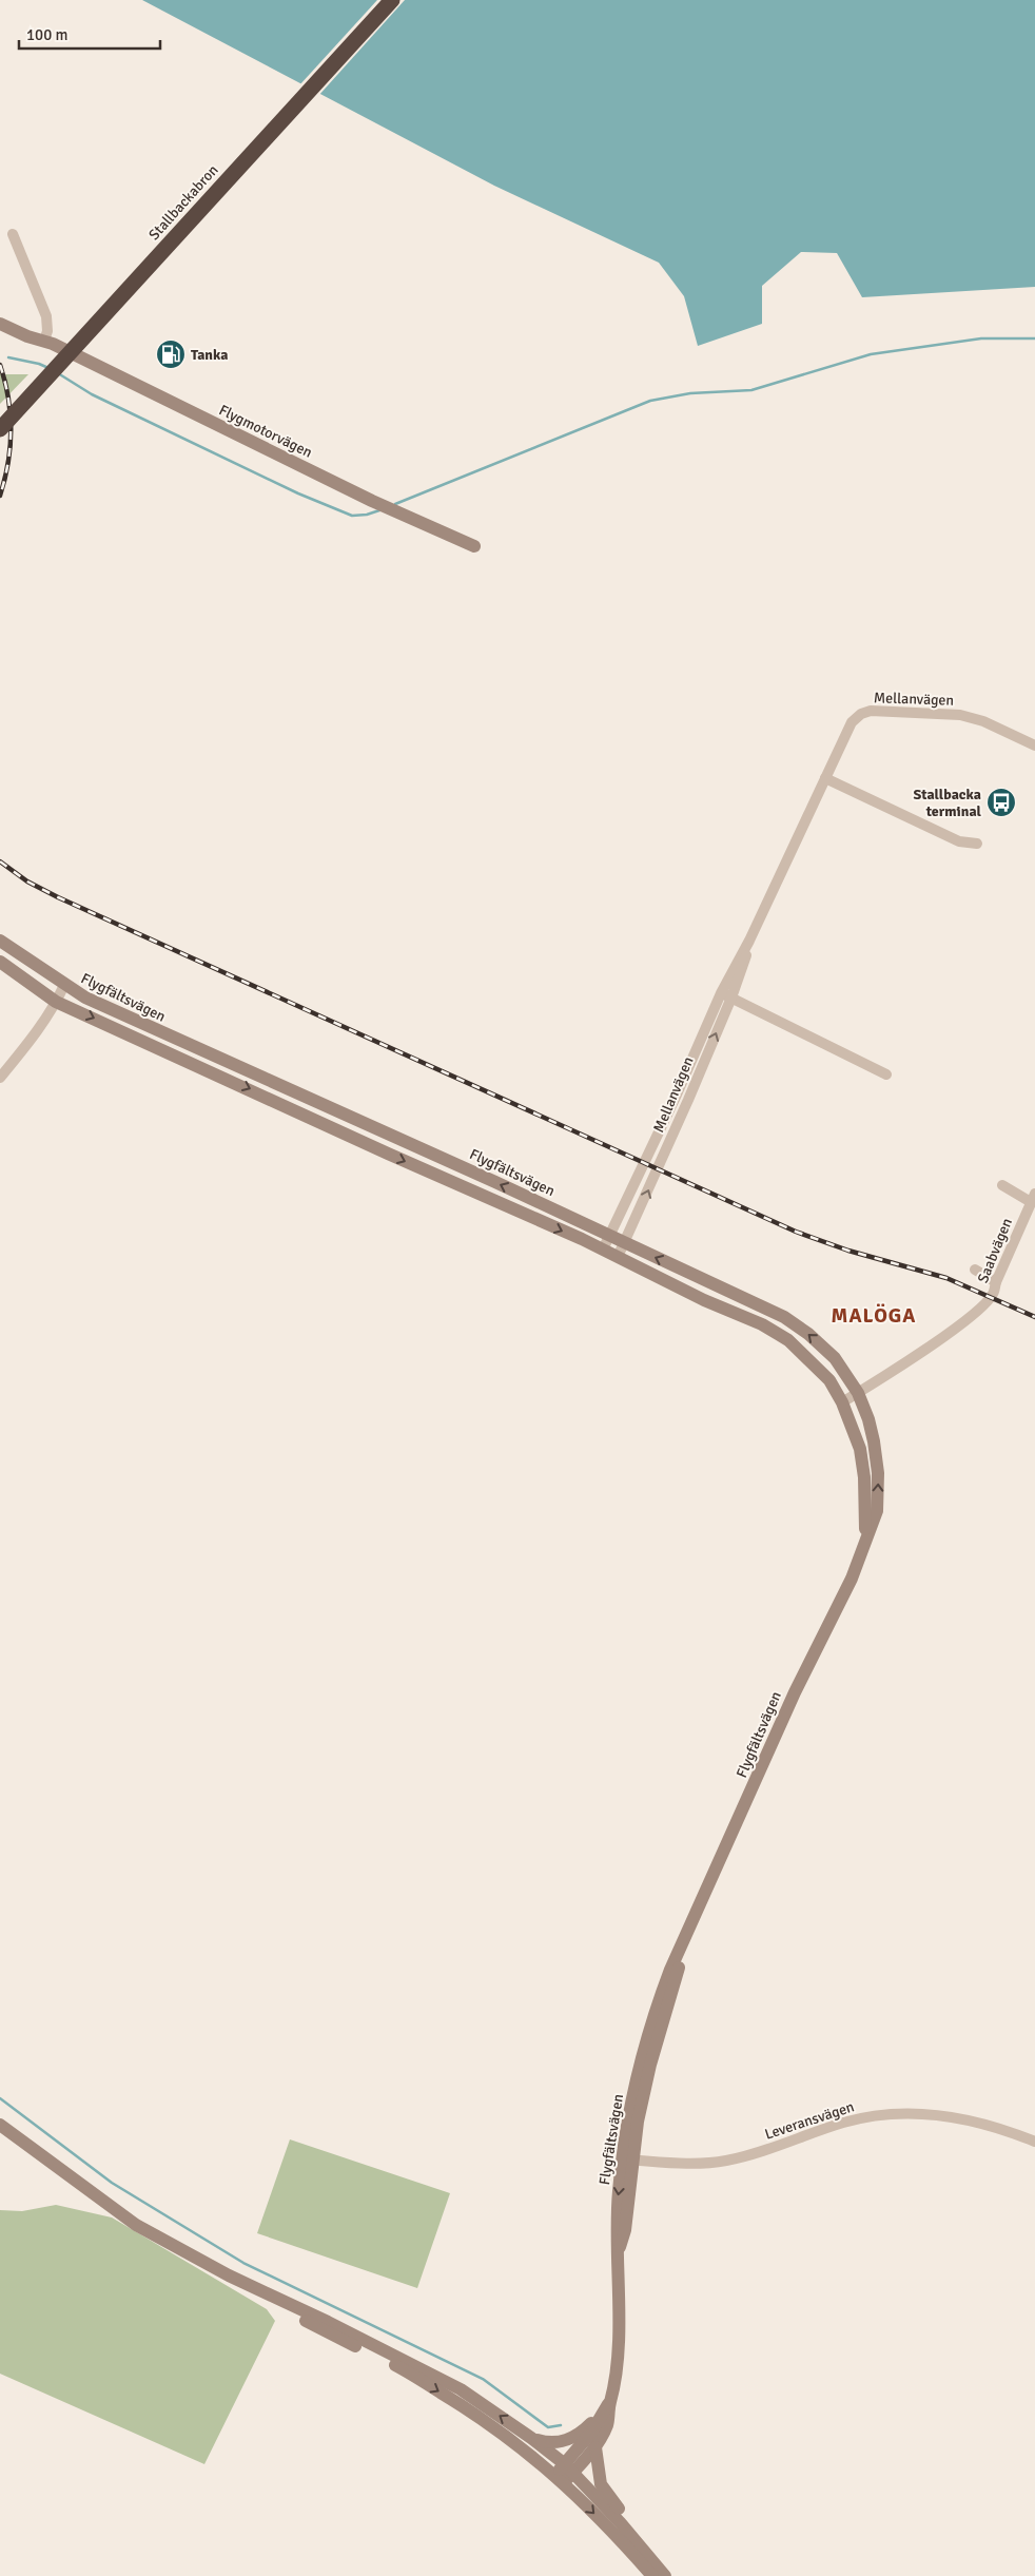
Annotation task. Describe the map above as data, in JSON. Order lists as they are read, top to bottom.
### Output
{
  "streets": {
    "highway": ["Stallbackabron"],
    "street": [
      "Flygmotorvägen",
      "Mellanvägen",
      "Flygfältsvägen",
      "Saabvägen",
      "Leveransvägen"
    ]
  },
  "crossings": [
    ["Mellanvägen", "Flygfältsvägen"],
    ["Flygfältsvägen", "Saabvägen"],
    ["Flygfältsvägen", "Leveransvägen"]
  ],
  "districts": ["MALÖGA"],
  "places": {
    "fuel station": ["Tanka"],
    "bus stop": ["Stallbacka terminal"]
  },
  "scale_bar": "100 m"
}
